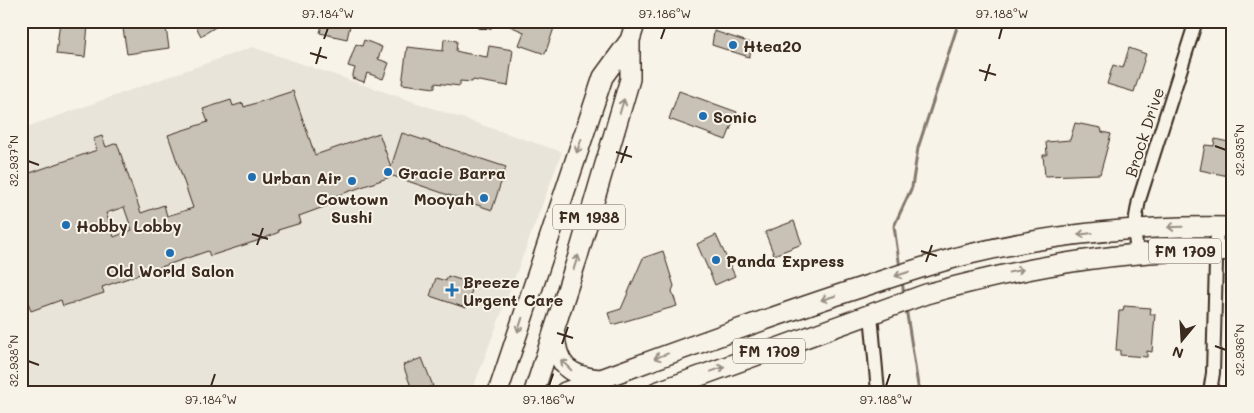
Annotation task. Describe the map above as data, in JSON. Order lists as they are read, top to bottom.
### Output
{
  "streets": {
    "main road": ["FM 1938", "FM 1709"],
    "street": ["Brock Drive"]
  },
  "crossings": [
    ["Brock Drive", "FM 1709"]
  ],
  "places": {
    "other": [
      "Htea20",
      "Sonic",
      "Gracie Barra",
      "Urban Air",
      "Cowtown Sushi",
      "Mooyah",
      "Hobby Lobby",
      "Old World Salon",
      "Panda Express"
    ],
    "health": ["Breeze Urgent Care"]
  },
  "north": "bottom",
  "coordinates": [
    "97.184°W",
    "97.186°W",
    "97.188°W",
    "32.935°N",
    "32.937°N",
    "32.936°N",
    "32.938°N"
  ]
}
